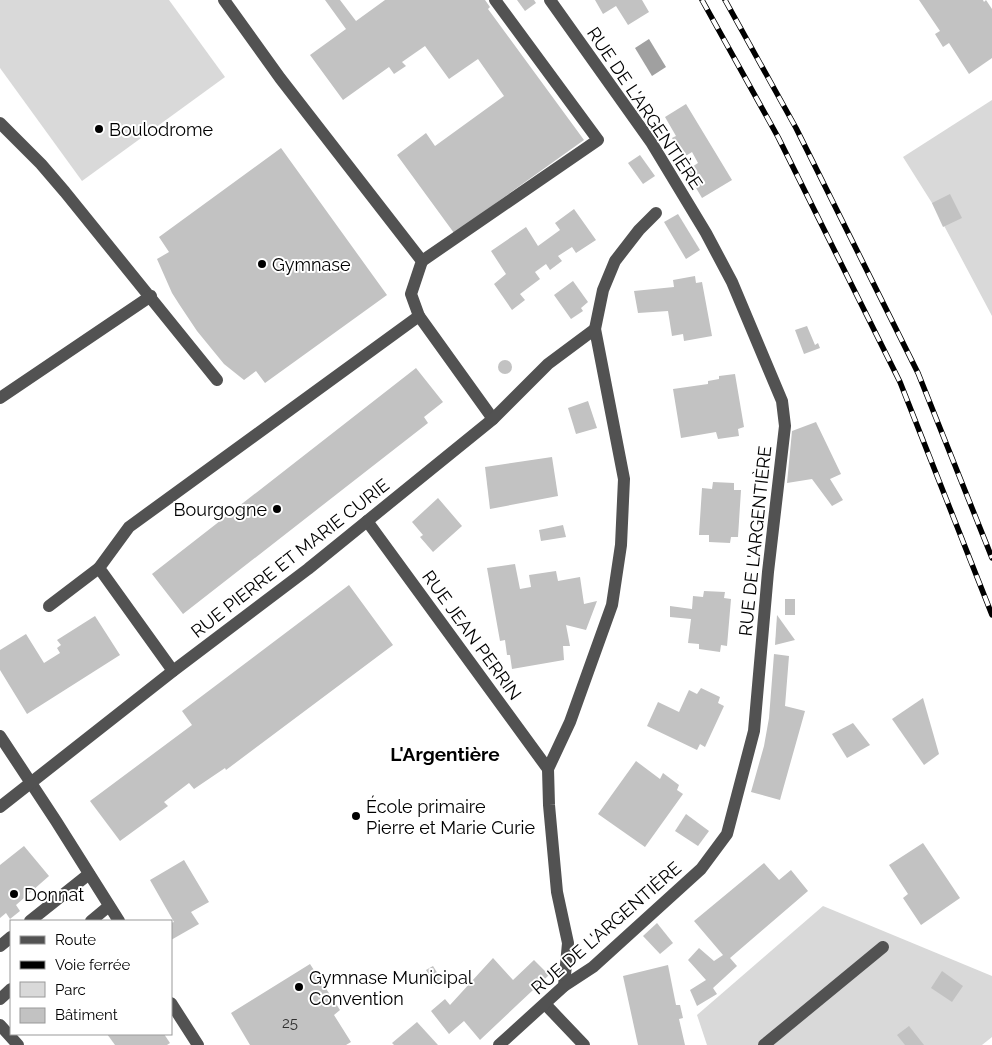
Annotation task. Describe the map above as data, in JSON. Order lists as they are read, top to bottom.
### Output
{
  "streets": {
    "street": ["RUE DE L'ARGENTIÈRE", "RUE PIERRE ET MARIE CURIE", "RUE JEAN PERRIN"]
  },
  "crossings": [
    ["RUE PIERRE ET MARIE CURIE", "RUE JEAN PERRIN"]
  ],
  "districts": ["L'Argentière"],
  "places": [
    "Boulodrome",
    "Gymnase",
    "Bourgogne",
    "École primaire Pierre et Marie Curie",
    "Donnat",
    "Gymnase Municipal Convention"
  ],
  "house_numbers": ["25"],
  "legend": [
    "Route",
    "Voie ferrée",
    "Parc",
    "Bâtiment"
  ]
}
